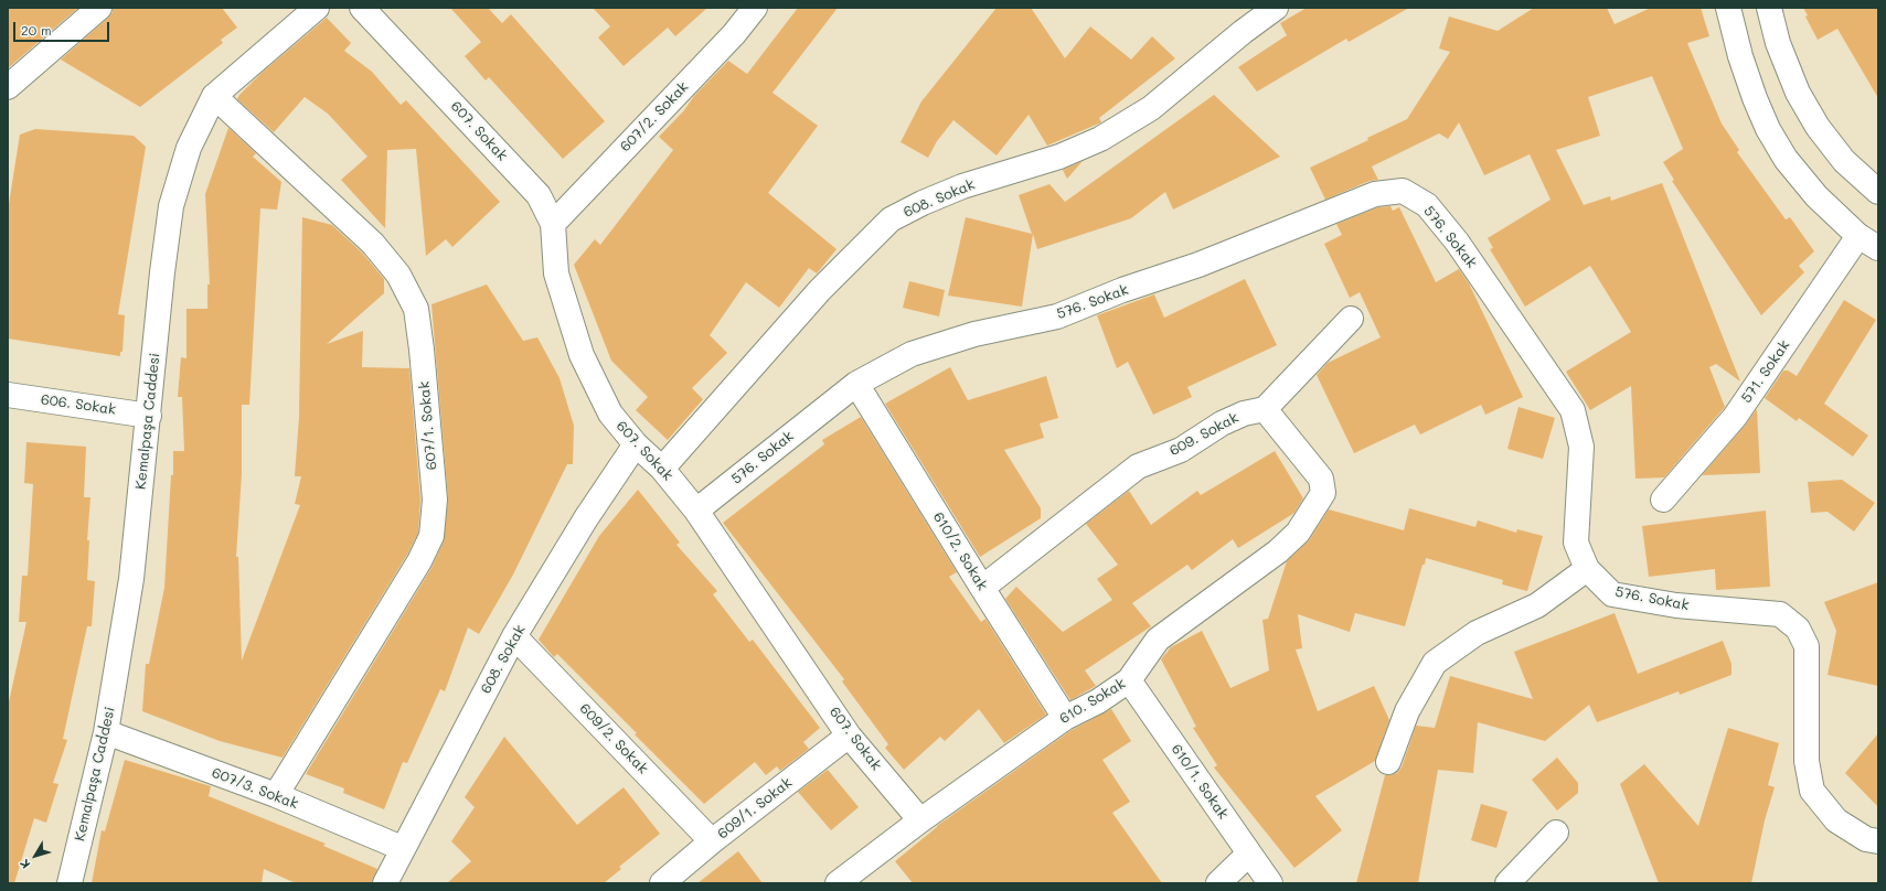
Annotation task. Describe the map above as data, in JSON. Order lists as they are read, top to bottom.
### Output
{
  "streets": {
    "street": [
      "607/2. Sokak",
      "607. Sokak",
      "608. Sokak",
      "576. Sokak",
      "571. Sokak",
      "606. Sokak",
      "Kemalpaşa Caddesi",
      "607/1. Sokak",
      "609. Sokak",
      "610/2. Sokak",
      "610. Sokak",
      "609/2. Sokak",
      "610/1. Sokak",
      "607/3. Sokak",
      "609/1. Sokak"
    ]
  },
  "crossings": [
    ["607/2. Sokak", "607. Sokak"],
    ["607. Sokak", "608. Sokak"],
    ["607. Sokak", "576. Sokak"],
    ["607. Sokak", "610. Sokak"],
    ["607. Sokak", "609/1. Sokak"],
    ["608. Sokak", "609/2. Sokak"],
    ["608. Sokak", "607/3. Sokak"],
    ["576. Sokak", "610/2. Sokak"],
    ["606. Sokak", "Kemalpaşa Caddesi"],
    ["Kemalpaşa Caddesi", "607/1. Sokak"],
    ["Kemalpaşa Caddesi", "607/3. Sokak"],
    ["607/1. Sokak", "607/3. Sokak"],
    ["609. Sokak", "610/2. Sokak"],
    ["609. Sokak", "610. Sokak"],
    ["610/2. Sokak", "610. Sokak"],
    ["610. Sokak", "610/1. Sokak"],
    ["609/2. Sokak", "609/1. Sokak"]
  ],
  "scale_bar": "20 m",
  "north": "bottom left"
}
